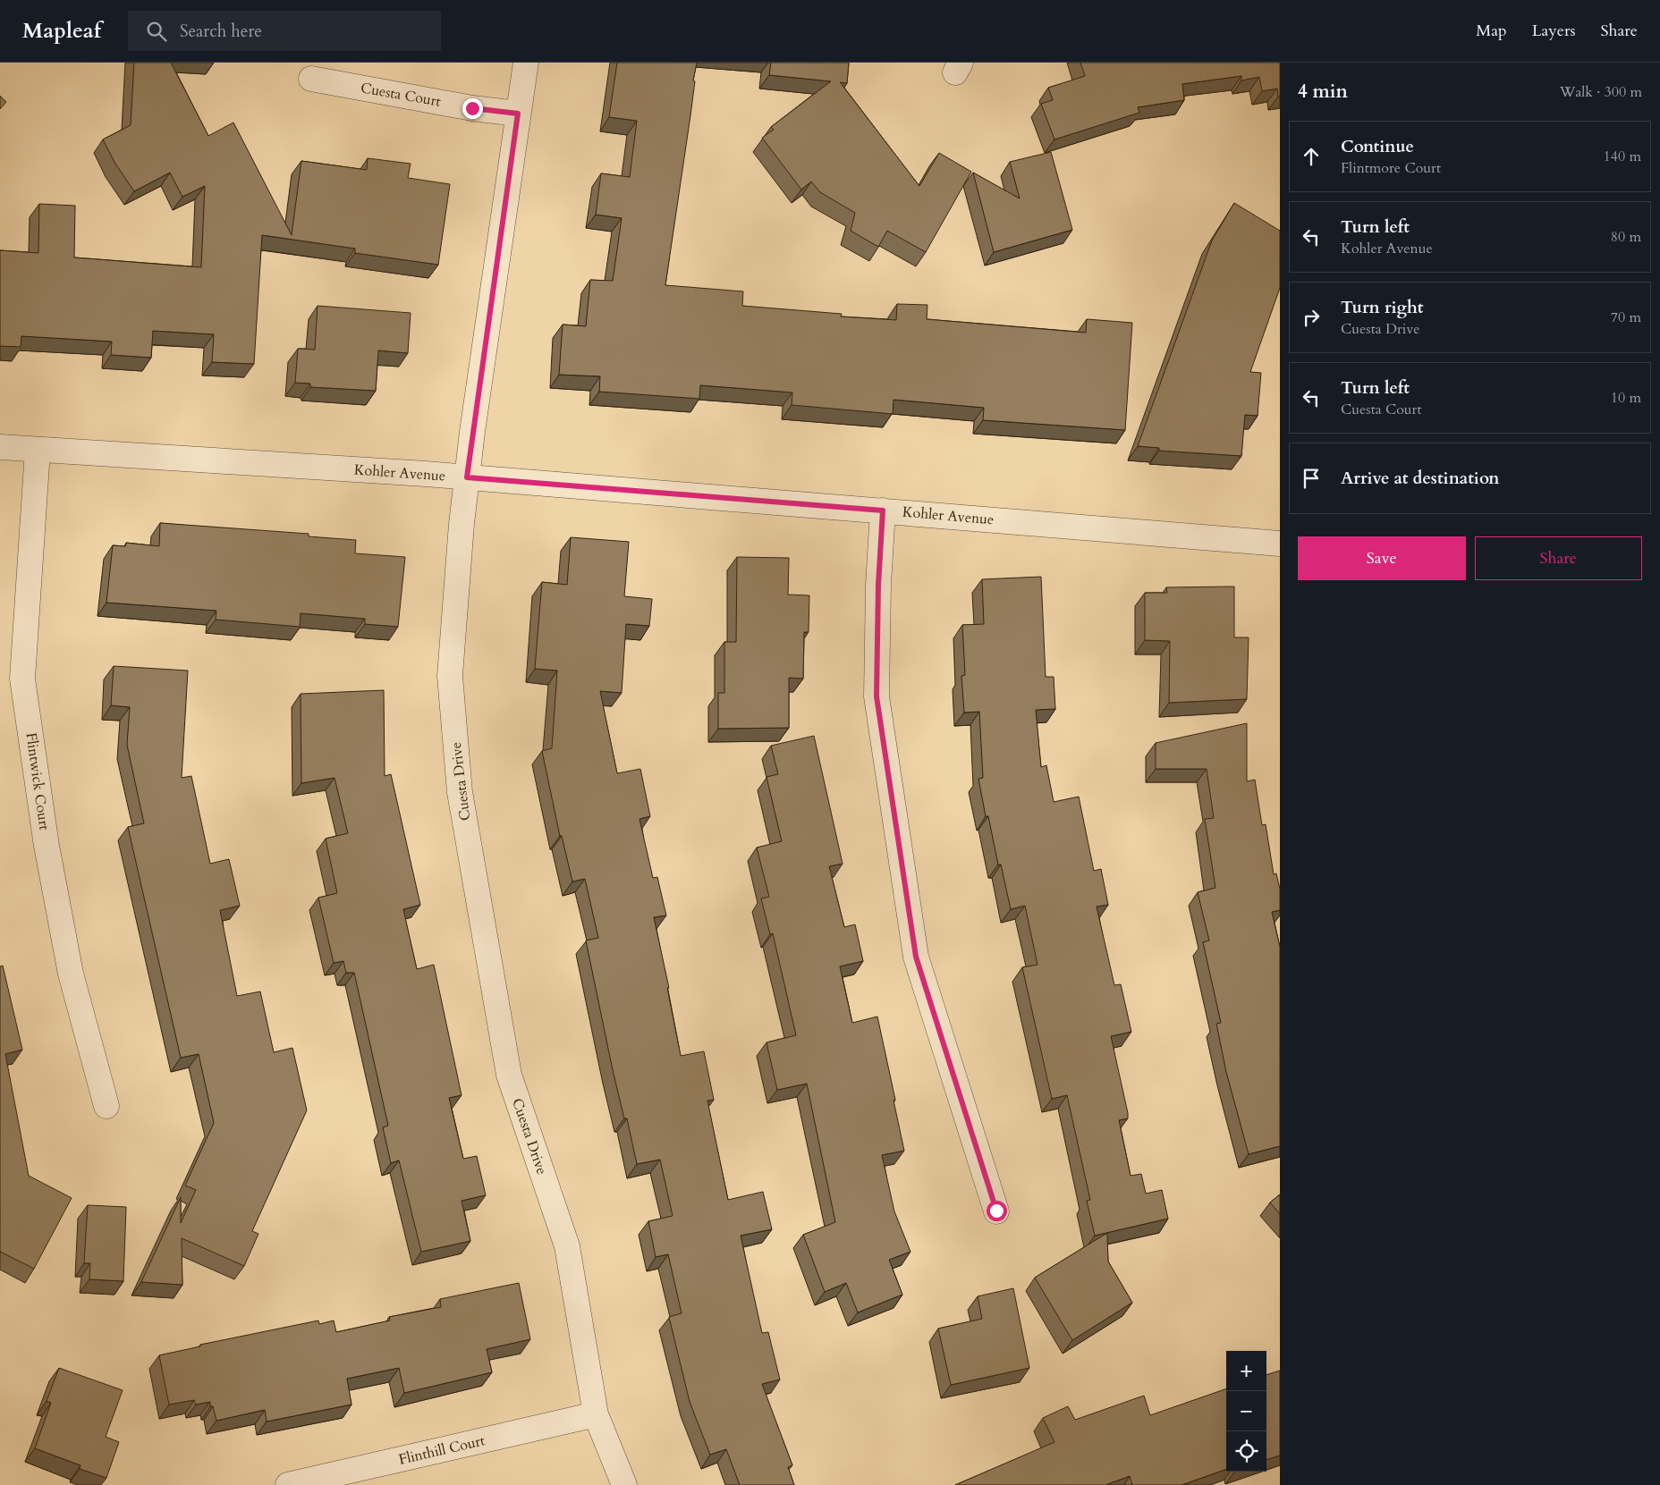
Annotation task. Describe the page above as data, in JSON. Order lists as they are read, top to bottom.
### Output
{
  "streets": {
    "street": [
      "Cuesta Court",
      "Kohler Avenue",
      "Flintwick Court",
      "Cuesta Drive",
      "Flinthill Court"
    ]
  },
  "crossings": [
    ["Cuesta Court", "Cuesta Drive"],
    ["Kohler Avenue", "Flintwick Court"],
    ["Kohler Avenue", "Cuesta Drive"],
    ["Cuesta Drive", "Flinthill Court"]
  ],
  "page": {
    "header": "Mapleaf",
    "search": "Search here",
    "nav": ["Map", "Layers", "Share"],
    "heading": ["4 min", "Walk · 300 m"],
    "list": [
      ["Continue", "Flintmore Court", "140 m"],
      ["Turn left", "Kohler Avenue", "80 m"],
      ["Turn right", "Cuesta Drive", "70 m"],
      ["Turn left", "Cuesta Court", "10 m"],
      "Arrive at destination"
    ],
    "buttons": ["Save", "Share"],
    "map_buttons": ["+", "−"]
  }
}
